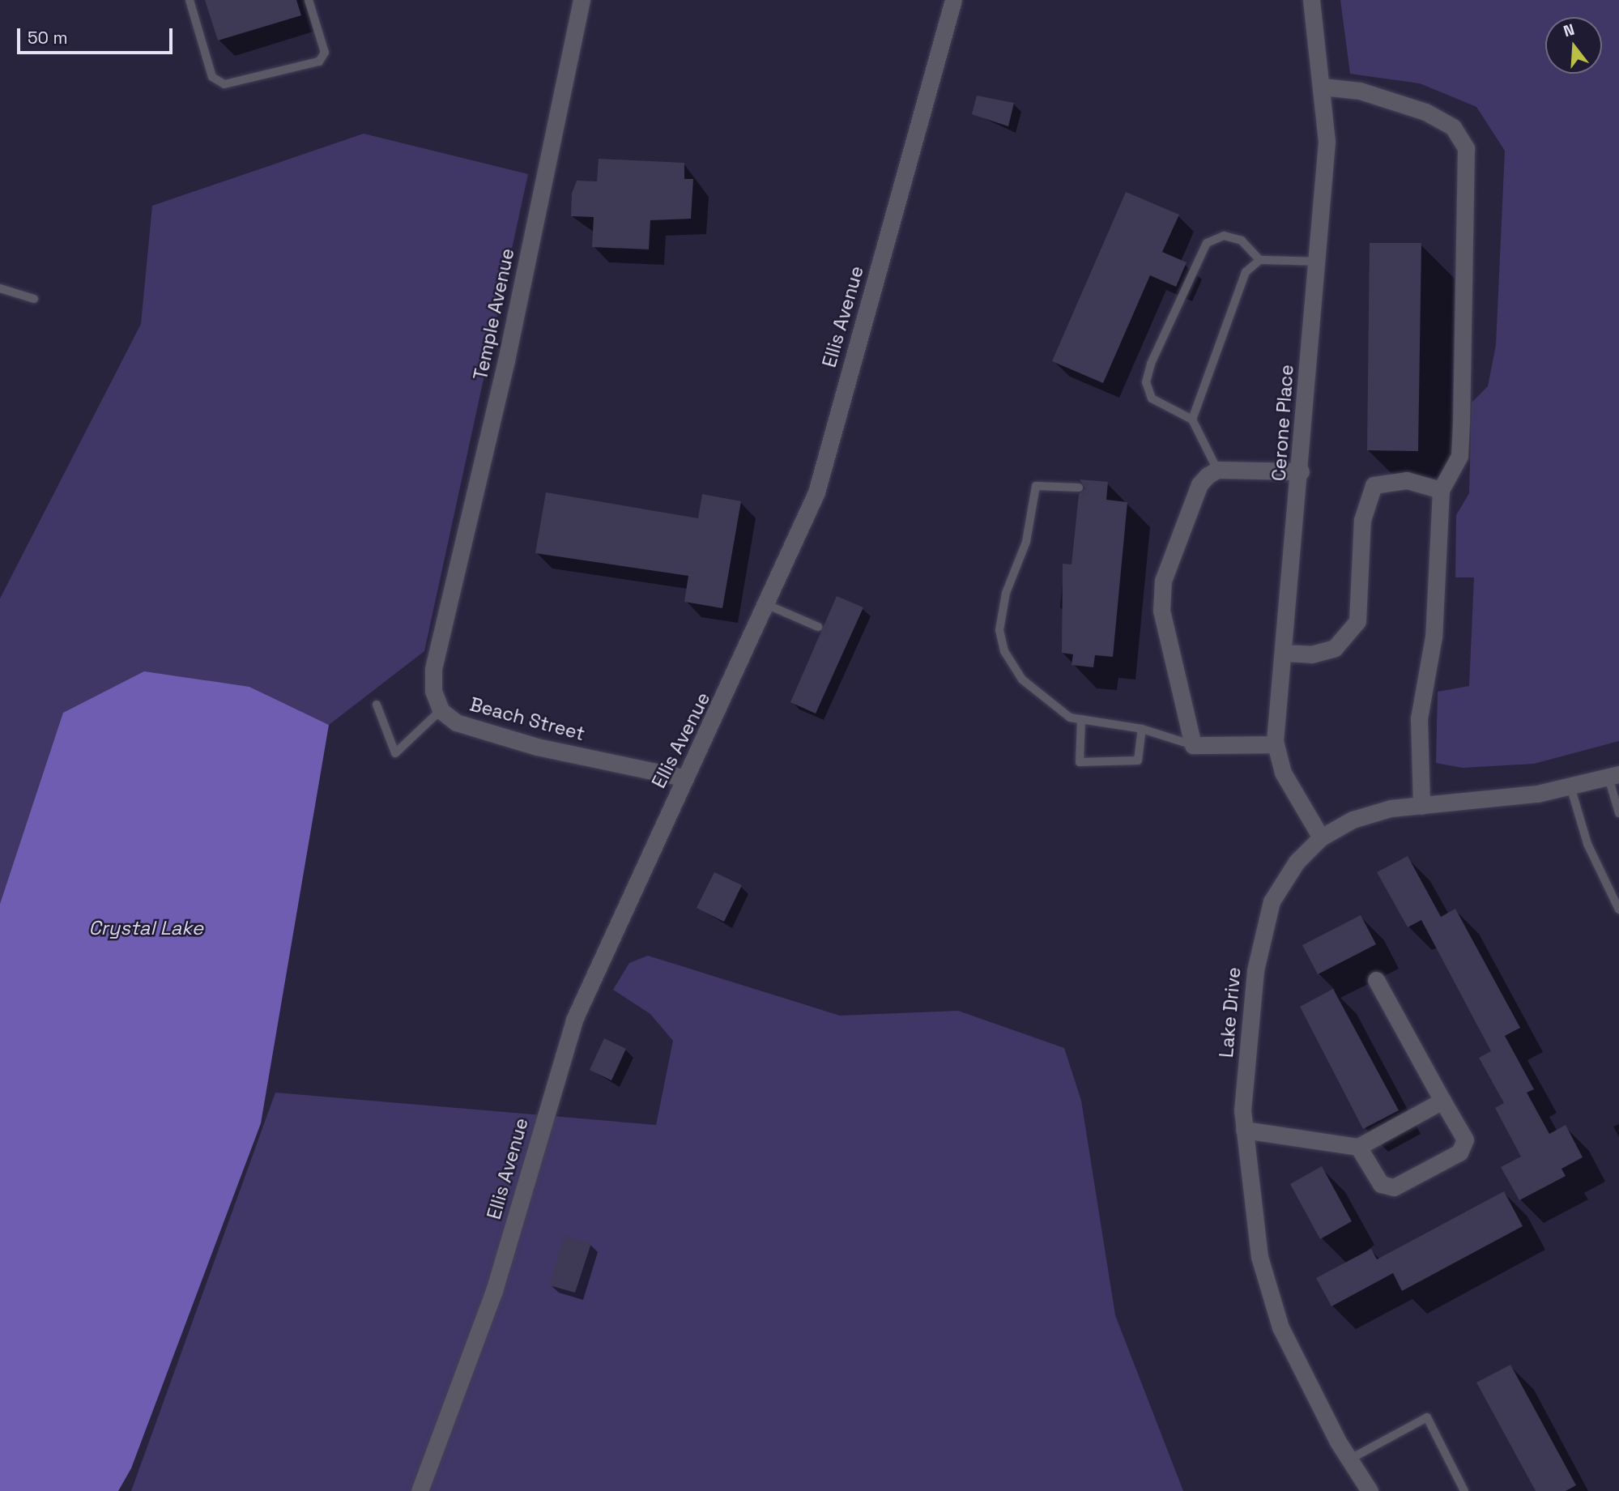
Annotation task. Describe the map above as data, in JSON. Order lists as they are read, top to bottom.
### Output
{
  "streets": {
    "street": [
      "Temple Avenue",
      "Ellis Avenue",
      "Cerone Place",
      "Beach Street",
      "Lake Drive"
    ]
  },
  "crossings": [
    ["Temple Avenue", "Beach Street"],
    ["Ellis Avenue", "Beach Street"],
    ["Cerone Place", "Lake Drive"]
  ],
  "water": ["Crystal Lake"],
  "scale_bar": "50 m",
  "north": "top"
}
